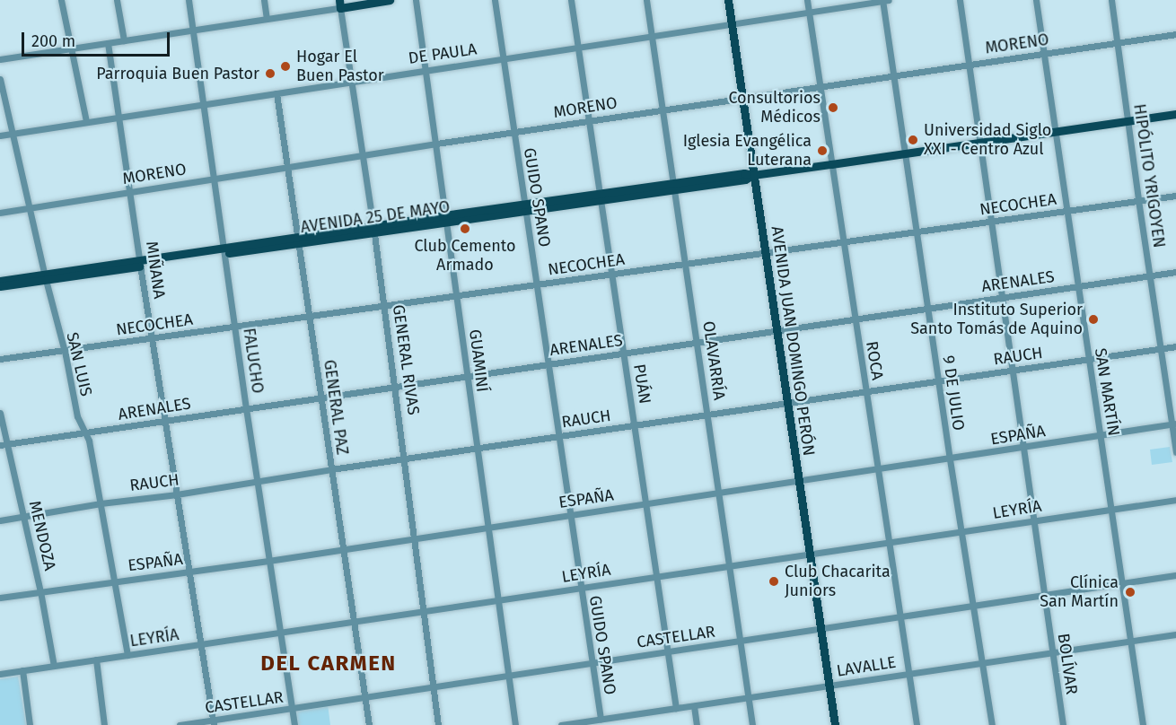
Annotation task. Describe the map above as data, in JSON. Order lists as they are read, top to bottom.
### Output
{
  "streets": {
    "main road": ["AVENIDA 25 DE MAYO", "AVENIDA JUAN DOMINGO PERÓN"],
    "street": [
      "MORENO",
      "DE PAULA",
      "HIPÓLITO YRIGOYEN",
      "GUIDO SPANO",
      "NECOCHEA",
      "MIÑANA",
      "ARENALES",
      "RAUCH",
      "GENERAL RIVAS",
      "FALUCHO",
      "GUAMINÍ",
      "OLAVARRÍA",
      "ROCA",
      "SAN LUIS",
      "PUÁN",
      "SAN MARTÍN",
      "9 DE JULIO",
      "GENERAL PAZ",
      "ESPAÑA",
      "LEYRÍA",
      "MENDOZA",
      "CASTELLAR",
      "BOLÍVAR",
      "LAVALLE"
    ]
  },
  "crossings": [
    ["MORENO", "HIPÓLITO YRIGOYEN"],
    ["MORENO", "GUIDO SPANO"],
    ["MORENO", "MIÑANA"],
    ["MORENO", "AVENIDA JUAN DOMINGO PERÓN"],
    ["MORENO", "GENERAL RIVAS"],
    ["MORENO", "FALUCHO"],
    ["MORENO", "GUAMINÍ"],
    ["MORENO", "OLAVARRÍA"],
    ["MORENO", "ROCA"],
    ["MORENO", "SAN LUIS"],
    ["MORENO", "PUÁN"],
    ["MORENO", "SAN MARTÍN"],
    ["MORENO", "9 DE JULIO"],
    ["MORENO", "GENERAL PAZ"],
    ["MORENO", "BOLÍVAR"],
    ["DE PAULA", "GUIDO SPANO"],
    ["DE PAULA", "MIÑANA"],
    ["DE PAULA", "AVENIDA JUAN DOMINGO PERÓN"],
    ["DE PAULA", "GENERAL RIVAS"],
    ["DE PAULA", "FALUCHO"],
    ["DE PAULA", "GUAMINÍ"],
    ["DE PAULA", "OLAVARRÍA"],
    ["DE PAULA", "ROCA"],
    ["DE PAULA", "SAN LUIS"],
    ["DE PAULA", "PUÁN"],
    ["DE PAULA", "9 DE JULIO"],
    ["DE PAULA", "GENERAL PAZ"],
    ["HIPÓLITO YRIGOYEN", "NECOCHEA"],
    ["HIPÓLITO YRIGOYEN", "AVENIDA 25 DE MAYO"],
    ["HIPÓLITO YRIGOYEN", "ARENALES"],
    ["HIPÓLITO YRIGOYEN", "RAUCH"],
    ["HIPÓLITO YRIGOYEN", "ESPAÑA"],
    ["GUIDO SPANO", "NECOCHEA"],
    ["GUIDO SPANO", "AVENIDA 25 DE MAYO"],
    ["GUIDO SPANO", "ARENALES"],
    ["GUIDO SPANO", "RAUCH"],
    ["GUIDO SPANO", "ESPAÑA"],
    ["GUIDO SPANO", "LEYRÍA"],
    ["GUIDO SPANO", "CASTELLAR"],
    ["GUIDO SPANO", "LAVALLE"],
    ["NECOCHEA", "MIÑANA"],
    ["NECOCHEA", "AVENIDA JUAN DOMINGO PERÓN"],
    ["NECOCHEA", "GENERAL RIVAS"],
    ["NECOCHEA", "FALUCHO"],
    ["NECOCHEA", "GUAMINÍ"],
    ["NECOCHEA", "OLAVARRÍA"],
    ["NECOCHEA", "ROCA"],
    ["NECOCHEA", "SAN LUIS"],
    ["NECOCHEA", "PUÁN"],
    ["NECOCHEA", "SAN MARTÍN"],
    ["NECOCHEA", "9 DE JULIO"],
    ["NECOCHEA", "GENERAL PAZ"],
    ["NECOCHEA", "BOLÍVAR"],
    ["AVENIDA 25 DE MAYO", "MIÑANA"],
    ["AVENIDA 25 DE MAYO", "AVENIDA JUAN DOMINGO PERÓN"],
    ["AVENIDA 25 DE MAYO", "GENERAL RIVAS"],
    ["AVENIDA 25 DE MAYO", "FALUCHO"],
    ["AVENIDA 25 DE MAYO", "GUAMINÍ"],
    ["AVENIDA 25 DE MAYO", "OLAVARRÍA"],
    ["AVENIDA 25 DE MAYO", "ROCA"],
    ["AVENIDA 25 DE MAYO", "SAN LUIS"],
    ["AVENIDA 25 DE MAYO", "PUÁN"],
    ["AVENIDA 25 DE MAYO", "SAN MARTÍN"],
    ["AVENIDA 25 DE MAYO", "9 DE JULIO"],
    ["AVENIDA 25 DE MAYO", "GENERAL PAZ"],
    ["AVENIDA 25 DE MAYO", "BOLÍVAR"],
    ["MIÑANA", "ARENALES"],
    ["MIÑANA", "RAUCH"],
    ["MIÑANA", "ESPAÑA"],
    ["MIÑANA", "LEYRÍA"],
    ["MIÑANA", "CASTELLAR"],
    ["ARENALES", "AVENIDA JUAN DOMINGO PERÓN"],
    ["ARENALES", "GENERAL RIVAS"],
    ["ARENALES", "FALUCHO"],
    ["ARENALES", "GUAMINÍ"],
    ["ARENALES", "OLAVARRÍA"],
    ["ARENALES", "ROCA"],
    ["ARENALES", "SAN LUIS"],
    ["ARENALES", "PUÁN"],
    ["ARENALES", "SAN MARTÍN"],
    ["ARENALES", "9 DE JULIO"],
    ["ARENALES", "GENERAL PAZ"],
    ["ARENALES", "MENDOZA"],
    ["ARENALES", "BOLÍVAR"],
    ["AVENIDA JUAN DOMINGO PERÓN", "RAUCH"],
    ["AVENIDA JUAN DOMINGO PERÓN", "ESPAÑA"],
    ["AVENIDA JUAN DOMINGO PERÓN", "LEYRÍA"],
    ["AVENIDA JUAN DOMINGO PERÓN", "CASTELLAR"],
    ["AVENIDA JUAN DOMINGO PERÓN", "LAVALLE"],
    ["RAUCH", "GENERAL RIVAS"],
    ["RAUCH", "FALUCHO"],
    ["RAUCH", "GUAMINÍ"],
    ["RAUCH", "OLAVARRÍA"],
    ["RAUCH", "ROCA"],
    ["RAUCH", "SAN LUIS"],
    ["RAUCH", "PUÁN"],
    ["RAUCH", "SAN MARTÍN"],
    ["RAUCH", "9 DE JULIO"],
    ["RAUCH", "GENERAL PAZ"],
    ["RAUCH", "MENDOZA"],
    ["RAUCH", "BOLÍVAR"],
    ["GENERAL RIVAS", "ESPAÑA"],
    ["GENERAL RIVAS", "LEYRÍA"],
    ["GENERAL RIVAS", "CASTELLAR"],
    ["FALUCHO", "ESPAÑA"],
    ["FALUCHO", "LEYRÍA"],
    ["FALUCHO", "CASTELLAR"],
    ["GUAMINÍ", "ESPAÑA"],
    ["GUAMINÍ", "LEYRÍA"],
    ["GUAMINÍ", "CASTELLAR"],
    ["OLAVARRÍA", "ESPAÑA"],
    ["OLAVARRÍA", "LEYRÍA"],
    ["OLAVARRÍA", "CASTELLAR"],
    ["OLAVARRÍA", "LAVALLE"],
    ["ROCA", "ESPAÑA"],
    ["ROCA", "LEYRÍA"],
    ["ROCA", "CASTELLAR"],
    ["ROCA", "LAVALLE"],
    ["SAN LUIS", "ESPAÑA"],
    ["SAN LUIS", "LEYRÍA"],
    ["PUÁN", "ESPAÑA"],
    ["PUÁN", "LEYRÍA"],
    ["PUÁN", "CASTELLAR"],
    ["PUÁN", "LAVALLE"],
    ["SAN MARTÍN", "ESPAÑA"],
    ["SAN MARTÍN", "LEYRÍA"],
    ["SAN MARTÍN", "CASTELLAR"],
    ["SAN MARTÍN", "LAVALLE"],
    ["9 DE JULIO", "ESPAÑA"],
    ["9 DE JULIO", "LEYRÍA"],
    ["9 DE JULIO", "CASTELLAR"],
    ["9 DE JULIO", "LAVALLE"],
    ["GENERAL PAZ", "ESPAÑA"],
    ["GENERAL PAZ", "LEYRÍA"],
    ["GENERAL PAZ", "CASTELLAR"],
    ["ESPAÑA", "MENDOZA"],
    ["ESPAÑA", "BOLÍVAR"],
    ["LEYRÍA", "MENDOZA"],
    ["LEYRÍA", "BOLÍVAR"],
    ["CASTELLAR", "BOLÍVAR"],
    ["BOLÍVAR", "LAVALLE"]
  ],
  "districts": ["DEL CARMEN"],
  "places": [
    "Hogar El Buen Pastor",
    "Parroquia Buen Pastor",
    "Consultorios Médicos",
    "Universidad Siglo XXI - Centro Azul",
    "Iglesia Evangélica Luterana",
    "Club Cemento Armado",
    "Instituto Superior Santo Tomás de Aquino",
    "Club Chacarita Juniors",
    "Clínica San Martín"
  ],
  "scale_bar": "200 m"
}
